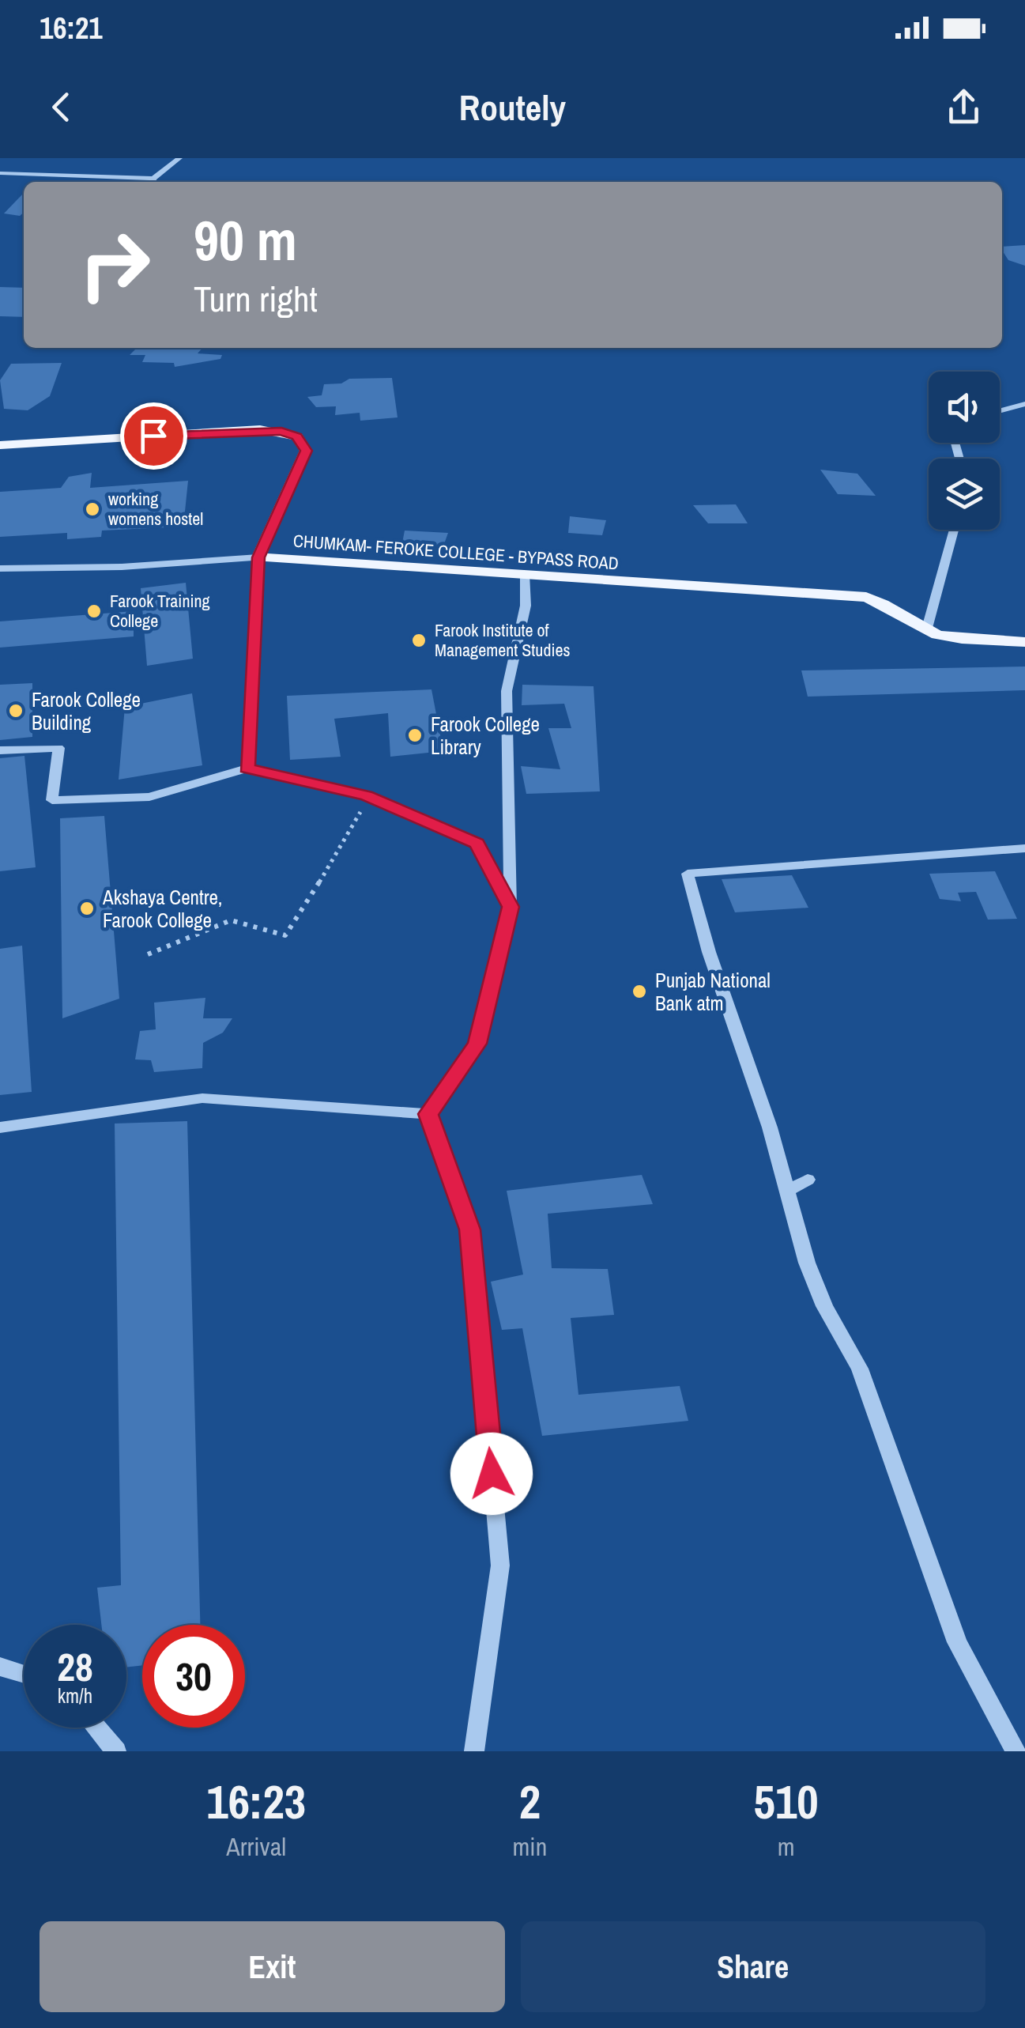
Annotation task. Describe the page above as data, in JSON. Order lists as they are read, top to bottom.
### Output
{
  "streets": {
    "main road": ["CHUMKAM- FEROKE COLLEGE - BYPASS ROAD"]
  },
  "places": [
    "working womens hostel",
    "Farook Training College",
    "Farook Institute of Management Studies",
    "Farook College Building",
    "Farook College Library",
    "Akshaya Centre, Farook College",
    "Punjab National Bank atm"
  ],
  "page": {
    "status": "16:21",
    "header": "Routely",
    "turn": ["90 m", "Turn right"],
    "speed": "28 km/h",
    "limit": "30",
    "eta": [
      "16:23",
      "Arrival",
      "2",
      "min",
      "510",
      "m"
    ],
    "buttons": ["Exit", "Share"]
  }
}
